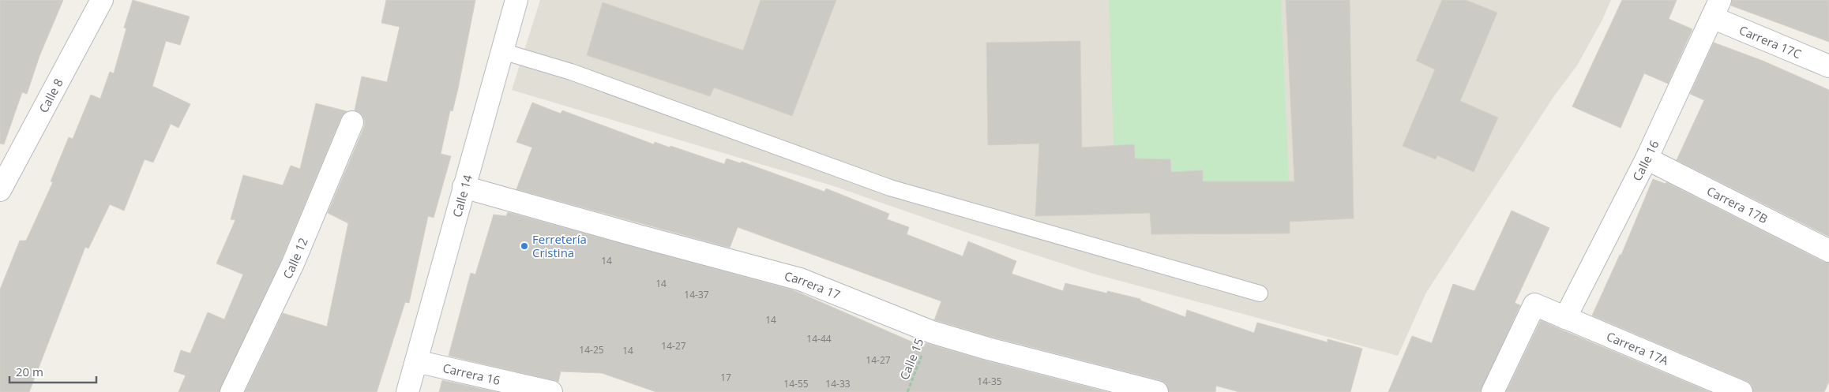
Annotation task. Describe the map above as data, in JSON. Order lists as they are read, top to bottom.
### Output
{
  "streets": {
    "street": [
      "Carrera 17C",
      "Calle 8",
      "Calle 16",
      "Calle 14",
      "Carrera 17B",
      "Calle 12",
      "Carrera 17",
      "Carrera 17A",
      "Carrera 16"
    ],
    "path": ["Calle 15"]
  },
  "crossings": [
    ["Carrera 17C", "Calle 16"],
    ["Calle 16", "Carrera 17B"],
    ["Calle 16", "Carrera 17A"],
    ["Calle 14", "Carrera 17"],
    ["Calle 14", "Carrera 16"],
    ["Carrera 17", "Calle 15"]
  ],
  "places": ["Ferretería Cristina"],
  "house_numbers": [
    "14",
    "14",
    "14-37",
    "14",
    "14-44",
    "14-27",
    "14-25",
    "14",
    "14-27",
    "17",
    "14-35",
    "14-55",
    "14-33"
  ],
  "scale_bar": "20 m"
}
